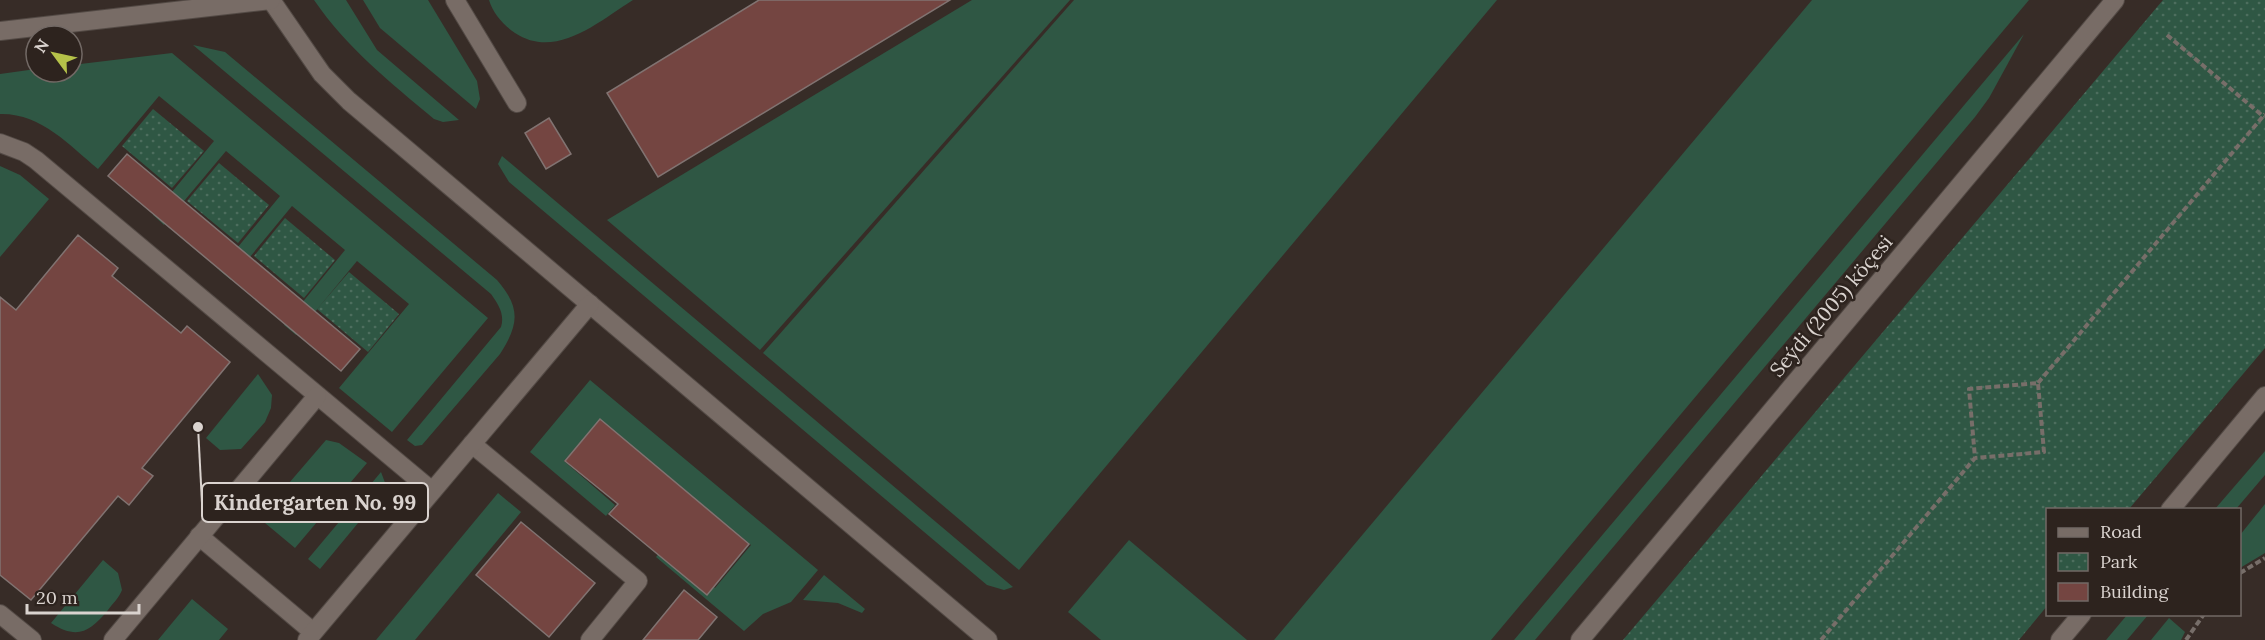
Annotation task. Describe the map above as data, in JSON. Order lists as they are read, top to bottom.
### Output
{
  "streets": {
    "street": ["Seýdi (2005) köçesi"]
  },
  "places": ["Kindergarten No. 99"],
  "legend": ["Road", "Park", "Building"],
  "scale_bar": "20 m",
  "north": "top left"
}
